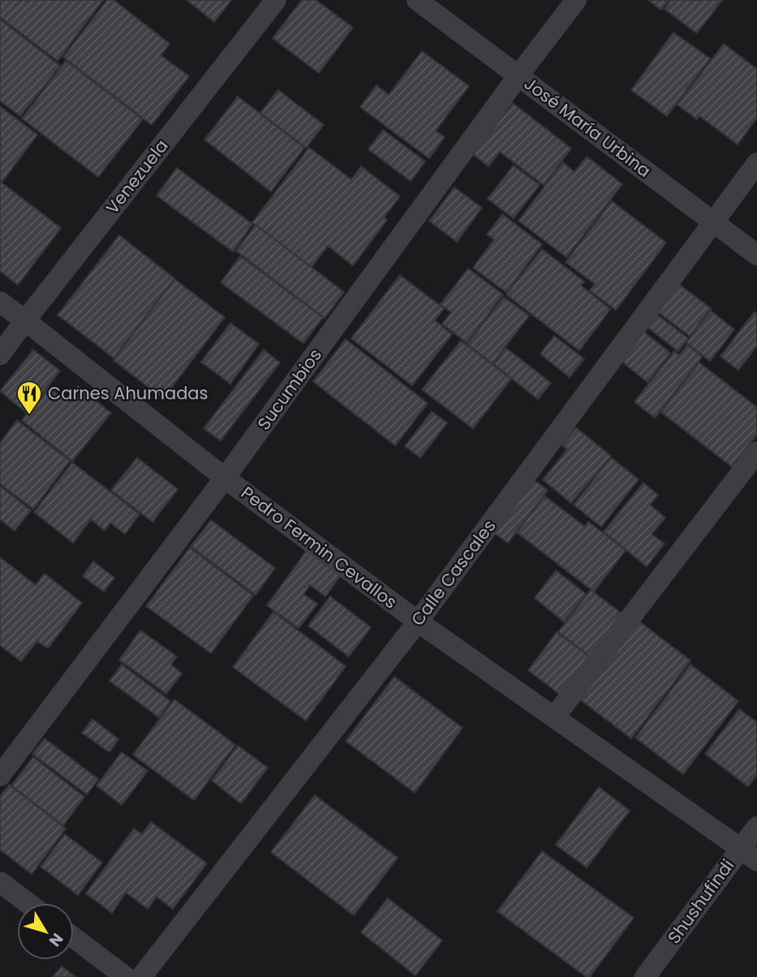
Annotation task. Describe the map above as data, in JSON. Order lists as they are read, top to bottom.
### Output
{
  "streets": {
    "street": [
      "José María Urbina",
      "Venezuela",
      "Sucumbios",
      "Pedro Fermin Cevallos",
      "Calle Cascales",
      "Shushufindi"
    ]
  },
  "crossings": [
    ["José María Urbina", "Sucumbios"],
    ["José María Urbina", "Calle Cascales"],
    ["Venezuela", "Pedro Fermin Cevallos"],
    ["Sucumbios", "Pedro Fermin Cevallos"],
    ["Pedro Fermin Cevallos", "Calle Cascales"],
    ["Pedro Fermin Cevallos", "Shushufindi"]
  ],
  "places": {
    "restaurant": ["Carnes Ahumadas"]
  },
  "north": "bottom right"
}
